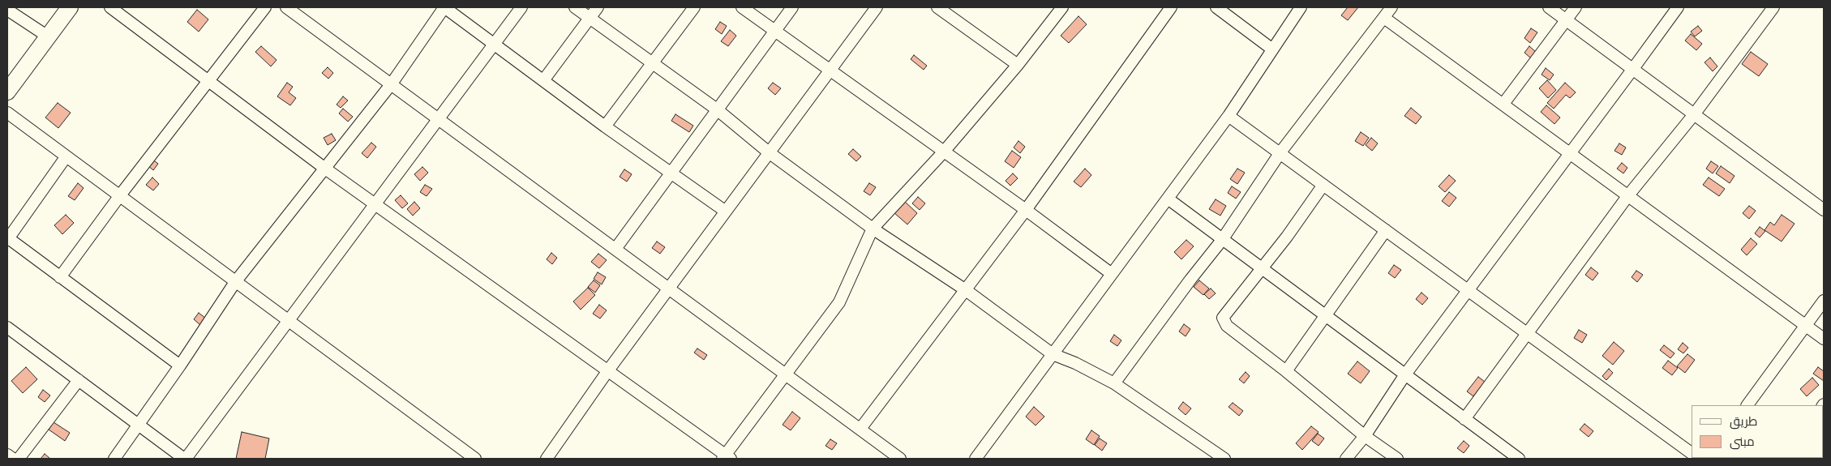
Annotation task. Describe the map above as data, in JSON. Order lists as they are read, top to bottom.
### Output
{
  "legend": ["طريق", "مبنى"]
}
